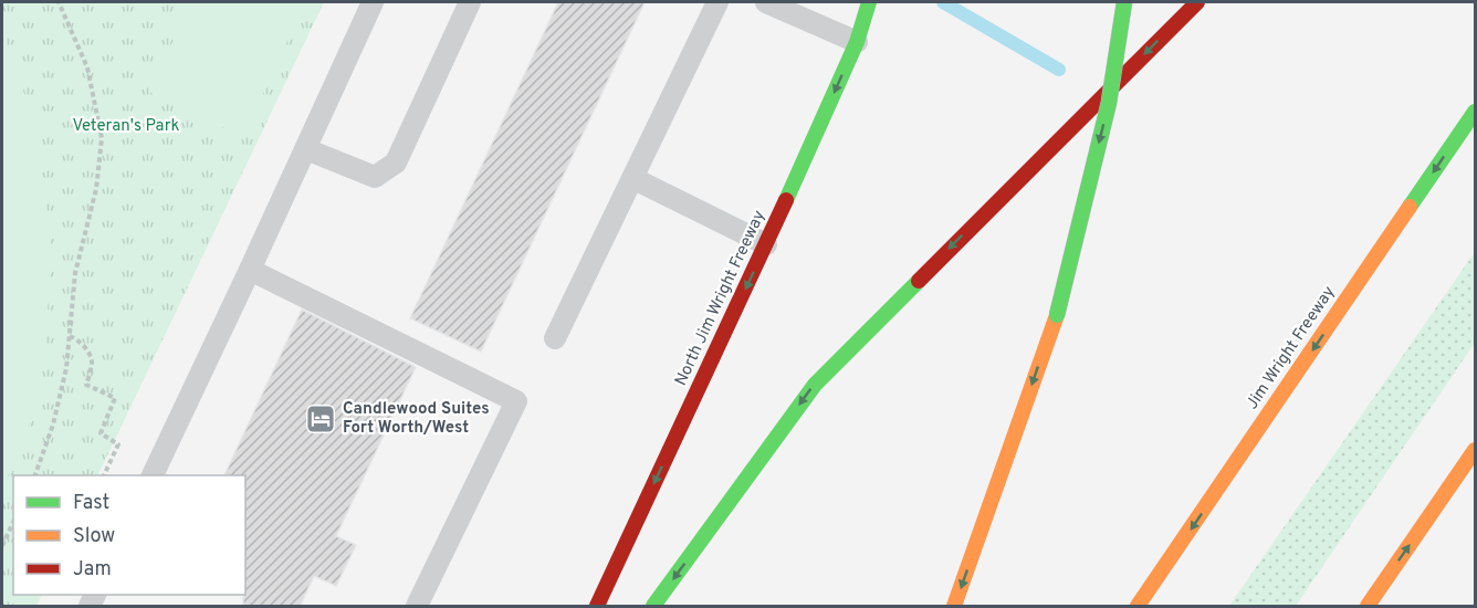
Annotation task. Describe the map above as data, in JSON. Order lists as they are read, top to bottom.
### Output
{
  "streets": {
    "main road": ["North Jim Wright Freeway", "Jim Wright Freeway"]
  },
  "one_way": ["Jim Wright Freeway"],
  "parks": ["Veteran's Park"],
  "places": {
    "hotel": ["Candlewood Suites Fort Worth/West"]
  },
  "legend": ["Fast", "Slow", "Jam"]
}
